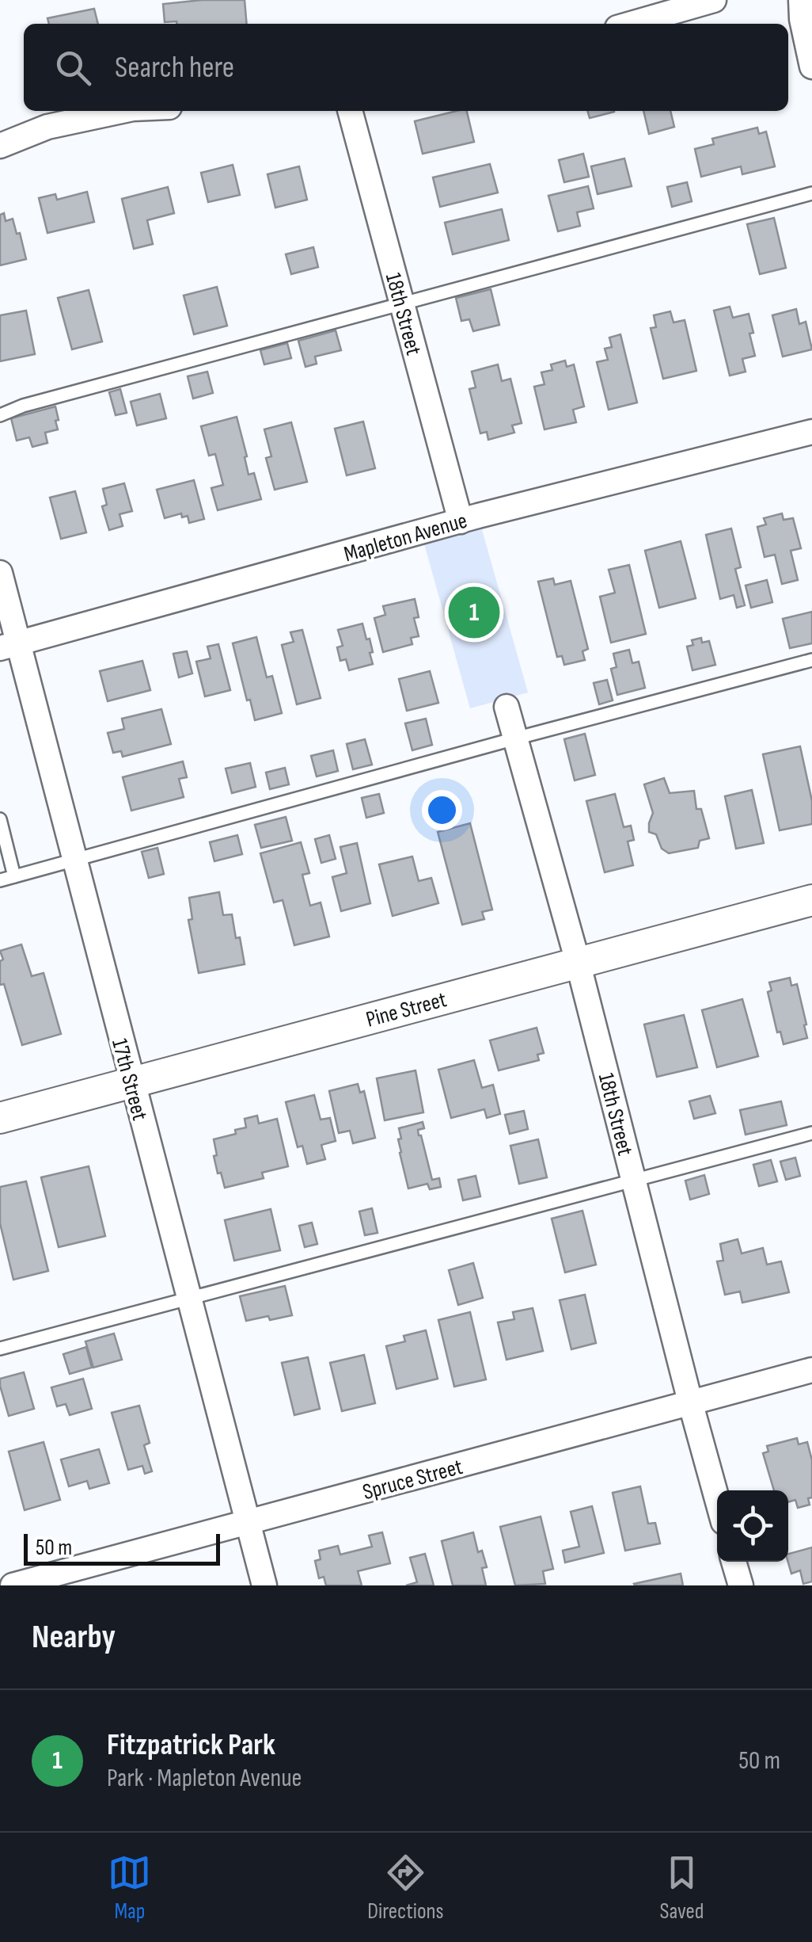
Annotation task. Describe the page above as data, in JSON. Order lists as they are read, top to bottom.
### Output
{
  "streets": {
    "street": [
      "18th Street",
      "Mapleton Avenue",
      "Pine Street",
      "17th Street",
      "Spruce Street"
    ]
  },
  "crossings": [
    ["18th Street", "Mapleton Avenue"],
    ["18th Street", "Pine Street"],
    ["18th Street", "Spruce Street"],
    ["Mapleton Avenue", "17th Street"],
    ["Pine Street", "17th Street"],
    ["17th Street", "Spruce Street"]
  ],
  "scale_bar": "50 m",
  "page": {
    "search": "Search here",
    "pins": "1",
    "scale": "50 m",
    "heading": "Nearby",
    "list": [
      {
        "mark": "1",
        "name": "Fitzpatrick Park",
        "note": "Park · Mapleton Avenue",
        "value": "50 m"
      }
    ],
    "nav": ["Map", "Directions", "Saved"]
  }
}
